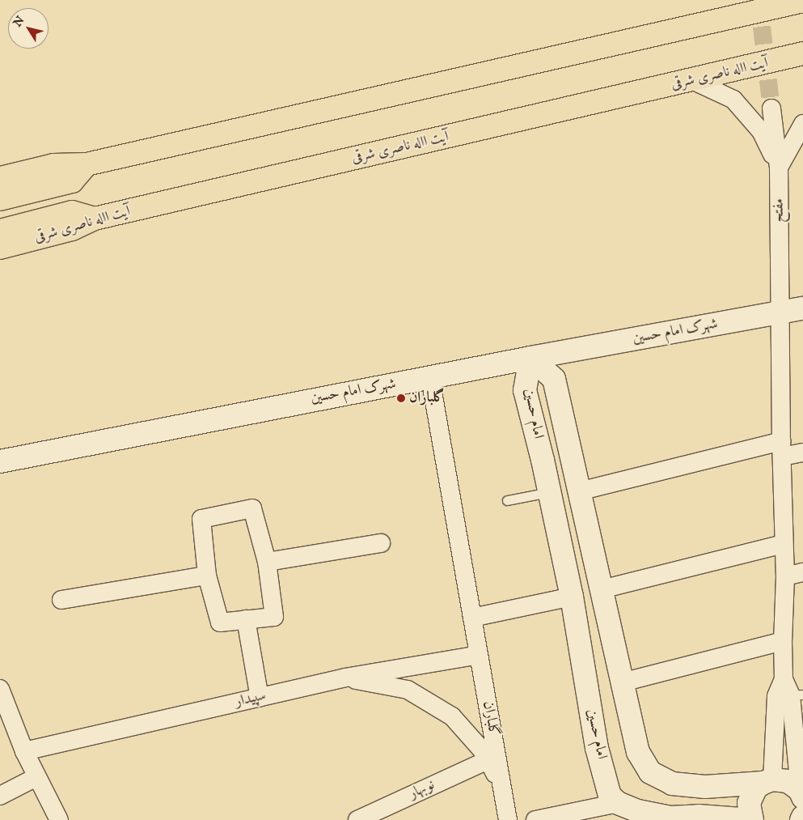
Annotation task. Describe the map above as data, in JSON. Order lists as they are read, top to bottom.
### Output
{
  "streets": {
    "highway": ["آیت االه ناصری شرقی"],
    "street": [
      "مفتح",
      "شهرک امام حسین",
      "امام حسین",
      "سپیدار",
      "گلباران",
      "نوبهار"
    ]
  },
  "crossings": [
    ["مفتح", "شهرک امام حسین"],
    ["شهرک امام حسین", "امام حسین"],
    ["شهرک امام حسین", "گلباران"],
    ["سپیدار", "گلباران"]
  ],
  "places": ["گلباران"],
  "north": "top left"
}
